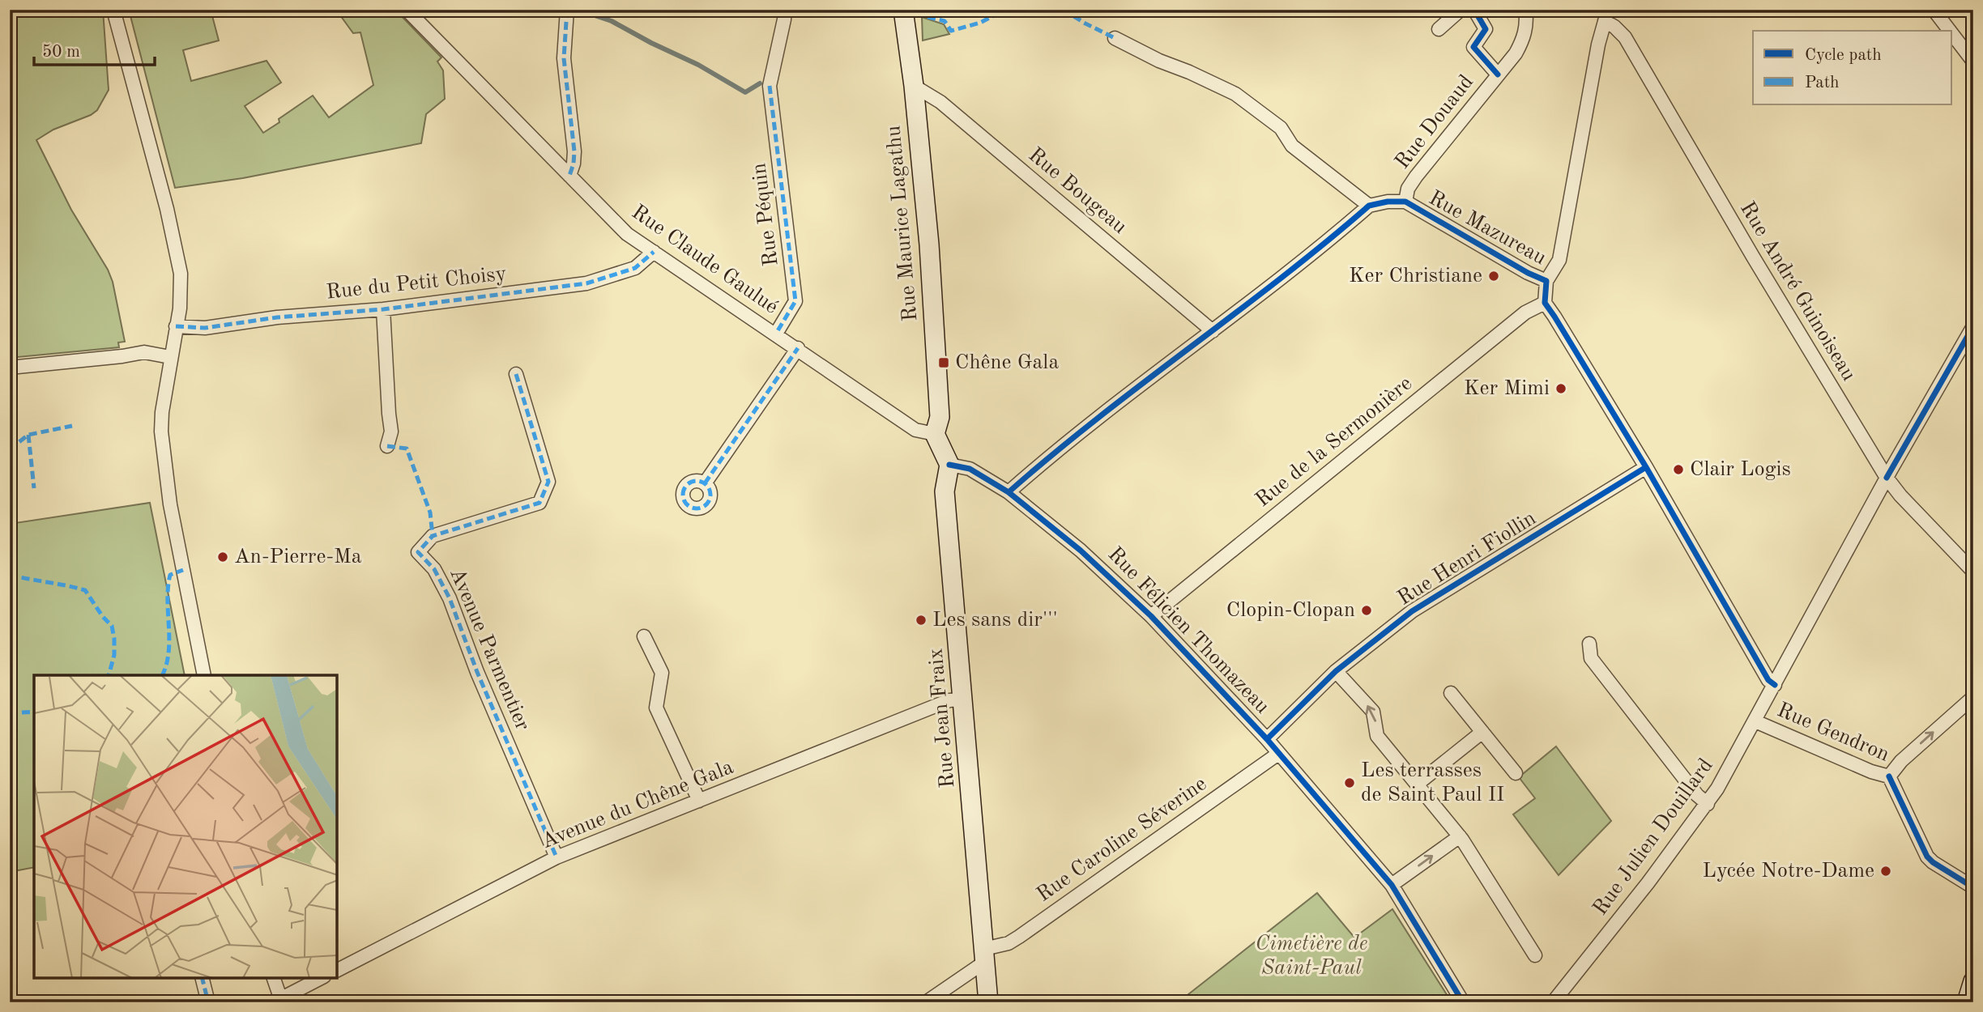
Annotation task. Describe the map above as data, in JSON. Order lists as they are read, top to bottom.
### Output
{
  "streets": {
    "street": [
      "Rue Douaud",
      "Rue Bougeau",
      "Rue Péquin",
      "Rue Maurice Lagathu",
      "Rue Mazureau",
      "Rue Claude Gaulué",
      "Rue du Petit Choisy",
      "Rue André Guinoiseau",
      "Rue de la Sermonière",
      "Rue Henri Fiollin",
      "Rue Félicien Thomazeau",
      "Avenue Parmentier",
      "Rue Jean Fraix",
      "Rue Gendron",
      "Avenue du Chêne Gala",
      "Rue Julien Douillard",
      "Rue Caroline Séverine"
    ]
  },
  "crossings": [
    ["Rue Douaud", "Rue Mazureau"],
    ["Rue Bougeau", "Rue Maurice Lagathu"],
    ["Rue Péquin", "Rue Claude Gaulué"],
    ["Rue Maurice Lagathu", "Rue Claude Gaulué"],
    ["Rue Mazureau", "Rue de la Sermonière"],
    ["Rue Claude Gaulué", "Rue du Petit Choisy"],
    ["Rue André Guinoiseau", "Rue Julien Douillard"],
    ["Rue de la Sermonière", "Rue Félicien Thomazeau"],
    ["Rue Henri Fiollin", "Rue Félicien Thomazeau"],
    ["Rue Félicien Thomazeau", "Rue Jean Fraix"],
    ["Rue Félicien Thomazeau", "Rue Caroline Séverine"],
    ["Avenue Parmentier", "Avenue du Chêne Gala"],
    ["Rue Jean Fraix", "Avenue du Chêne Gala"],
    ["Rue Jean Fraix", "Rue Caroline Séverine"],
    ["Rue Gendron", "Rue Julien Douillard"]
  ],
  "parks": ["Cimetière de Saint-Paul"],
  "places": {
    "other": [
      "Ker Christiane",
      "Ker Mimi",
      "Clair Logis",
      "An-Pierre-Ma",
      "Clopin-Clopan",
      "Les sans dir'''",
      "Les terrasses de Saint Paul II",
      "Lycée Notre-Dame"
    ],
    "transit": ["Chêne Gala"]
  },
  "legend": ["Cycle path", "Path"],
  "scale_bar": "50 m"
}
